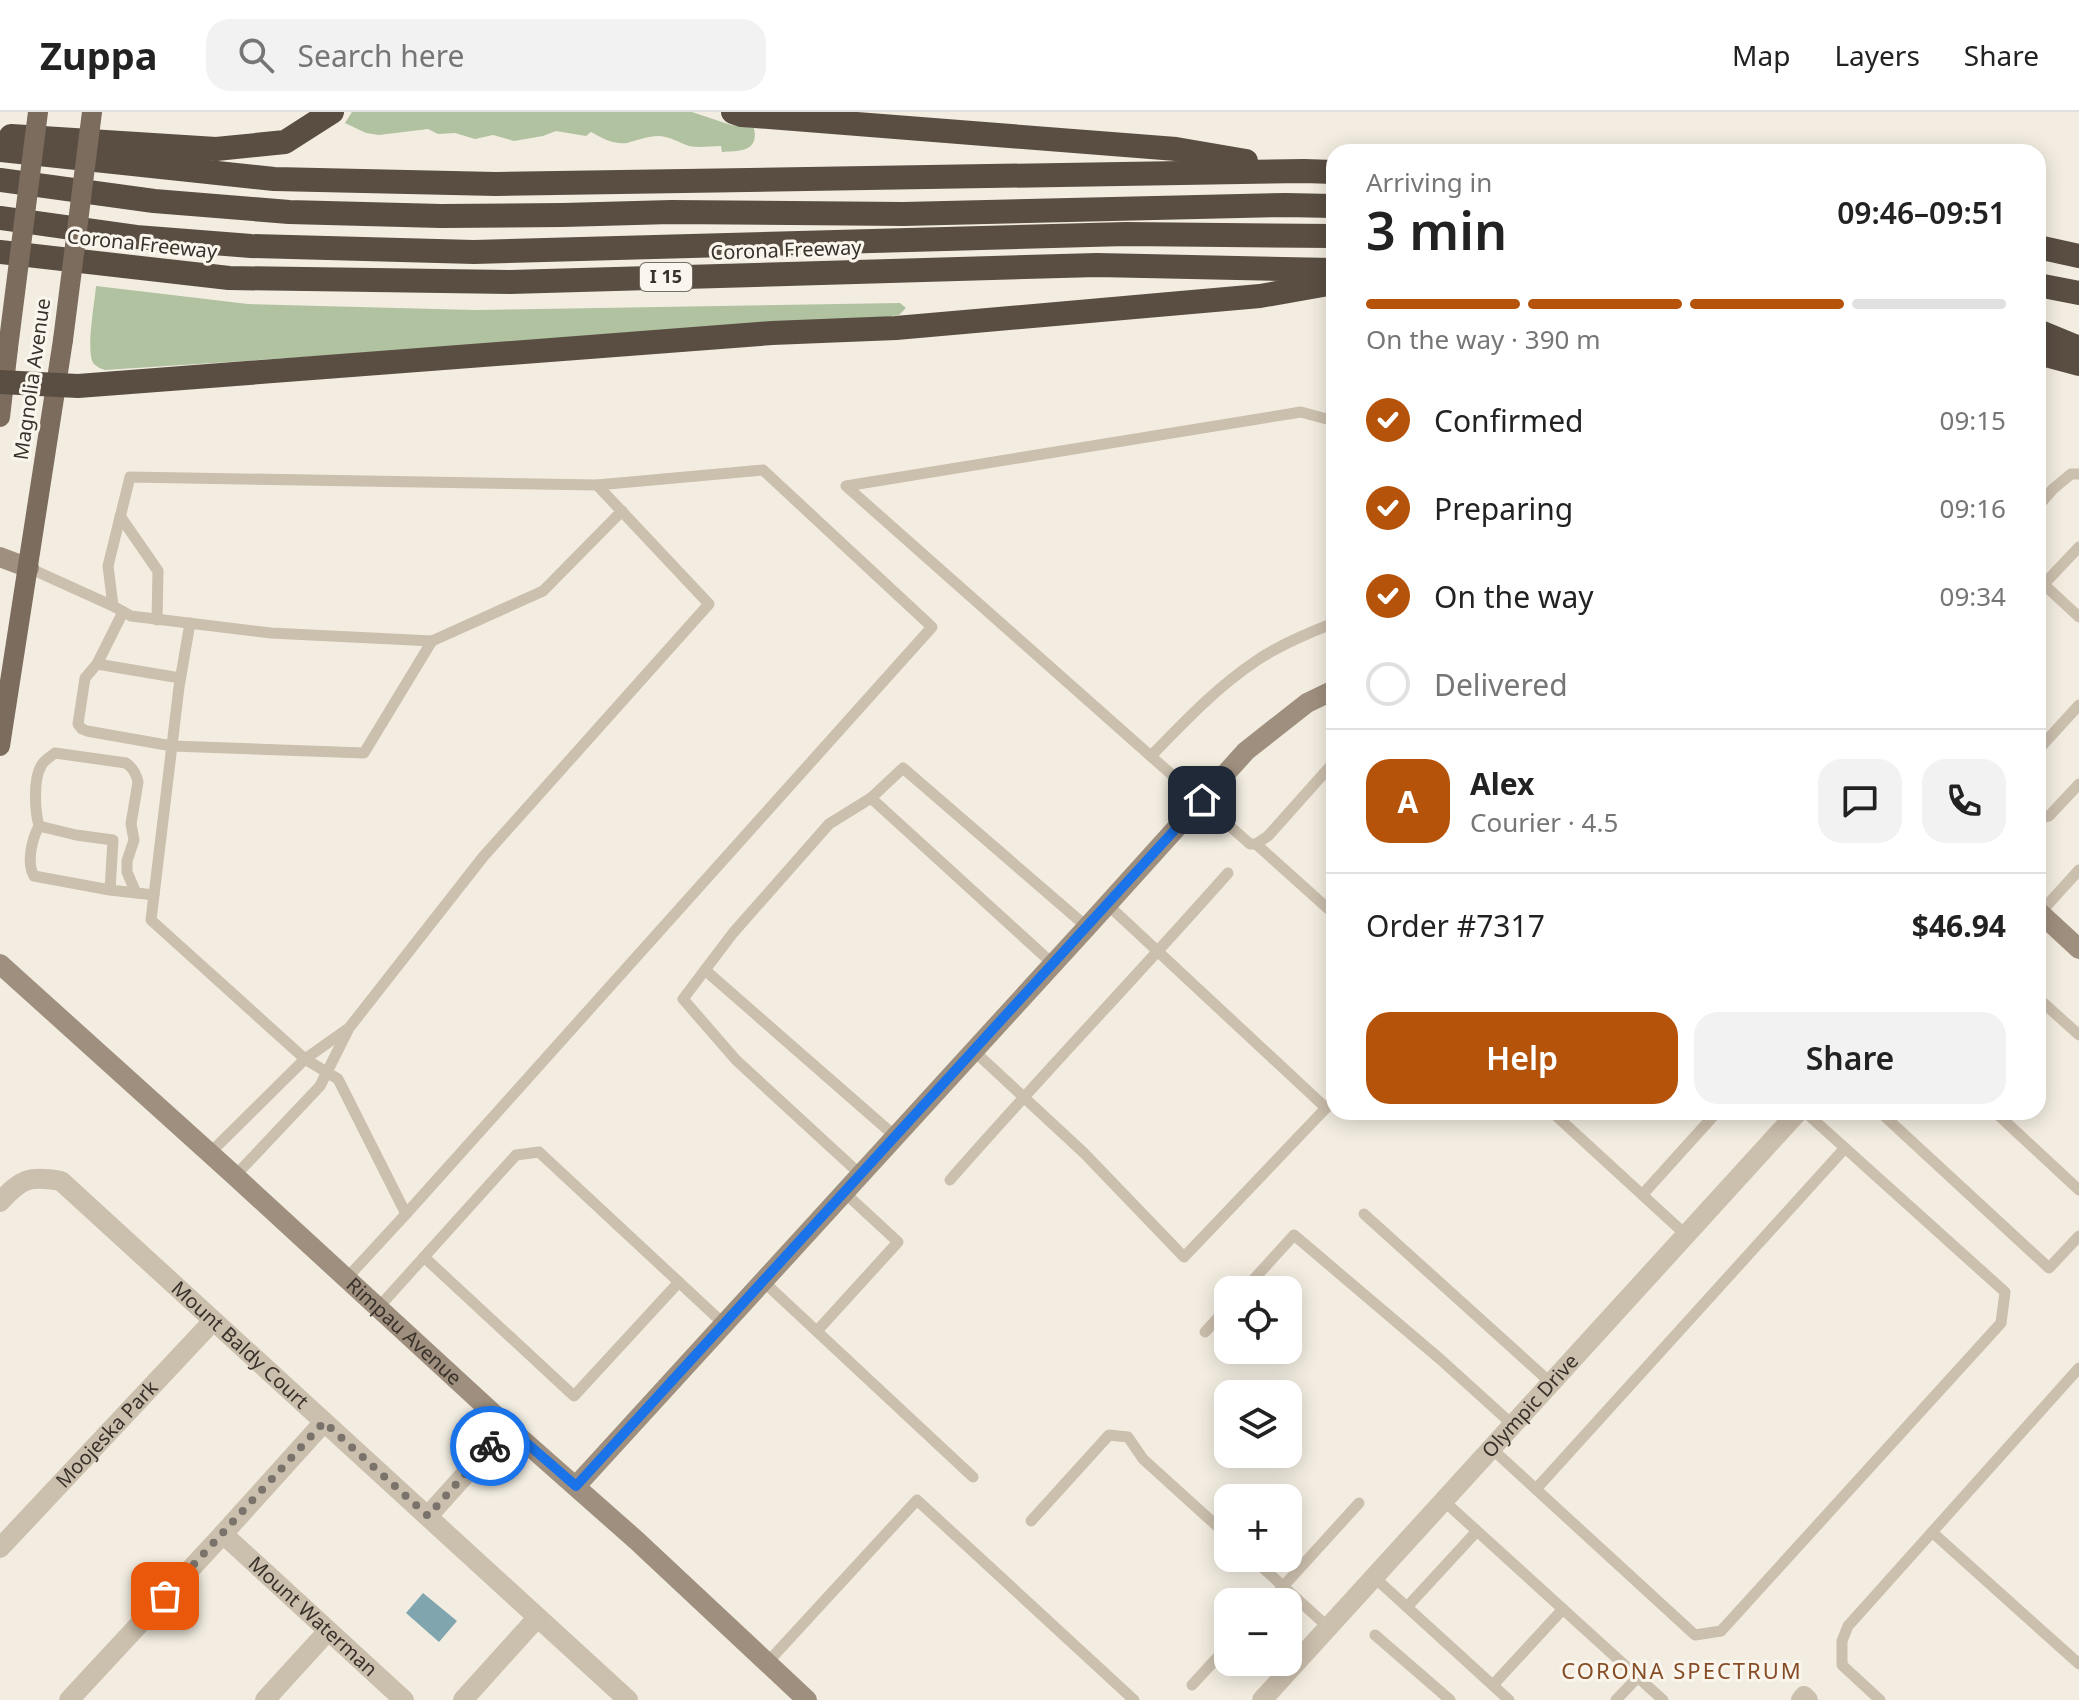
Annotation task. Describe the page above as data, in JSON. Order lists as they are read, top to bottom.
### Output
{
  "streets": {
    "highway": ["Corona Freeway", "I 15"],
    "main road": ["Magnolia Avenue", "Rimpau Avenue"],
    "street": [
      "Mount Baldy Court",
      "Olympic Drive",
      "Moojeska Park",
      "Mount Waterman"
    ]
  },
  "crossings": [
    ["Mount Baldy Court", "Moojeska Park"]
  ],
  "districts": ["CORONA SPECTRUM"],
  "page": {
    "header": "Zuppa",
    "search": "Search here",
    "nav": ["Map", "Layers", "Share"],
    "heading": ["3 min", "Arriving in", "09:46–09:51"],
    "panel": [
      "Alex",
      "Courier · 4.5",
      "Order #7317",
      "$46.94"
    ],
    "bar": "On the way · 390 m",
    "list": [
      ["Confirmed", "09:15"],
      ["Preparing", "09:16"],
      ["On the way", "09:34"],
      "Delivered"
    ],
    "round": "A",
    "buttons": ["Help", "Share"],
    "map_buttons": ["+", "−"]
  }
}
